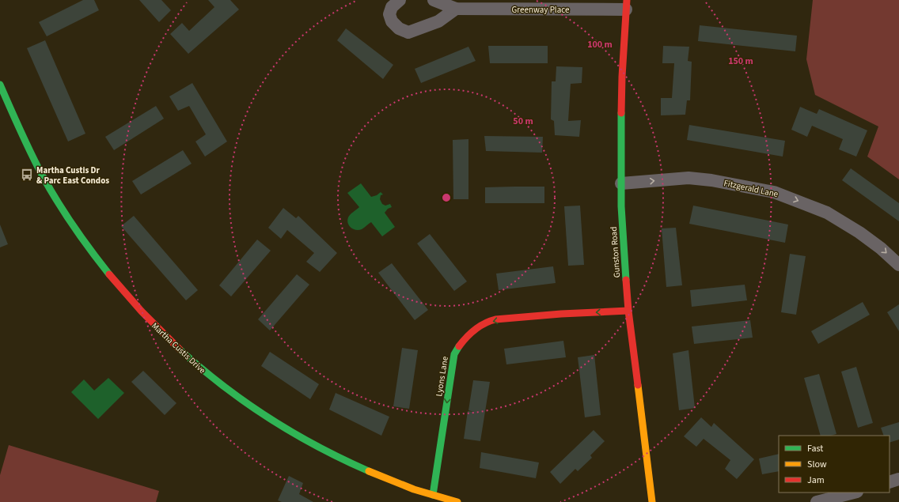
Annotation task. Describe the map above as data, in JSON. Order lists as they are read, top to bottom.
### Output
{
  "streets": {
    "street": [
      "Greenway Place",
      "Fitzgerald Lane",
      "Gunston Road",
      "Martha Custis Drive",
      "Lyons Lane"
    ]
  },
  "crossings": [
    ["Greenway Place", "Gunston Road"],
    ["Fitzgerald Lane", "Gunston Road"],
    ["Gunston Road", "Lyons Lane"],
    ["Martha Custis Drive", "Lyons Lane"]
  ],
  "one_way": ["Fitzgerald Lane", "Lyons Lane"],
  "places": {
    "bus stop": ["Martha Custis Dr & Parc East Condos"]
  },
  "legend": ["Fast", "Slow", "Jam"],
  "rings": ["100 m", "150 m", "50 m"]
}
